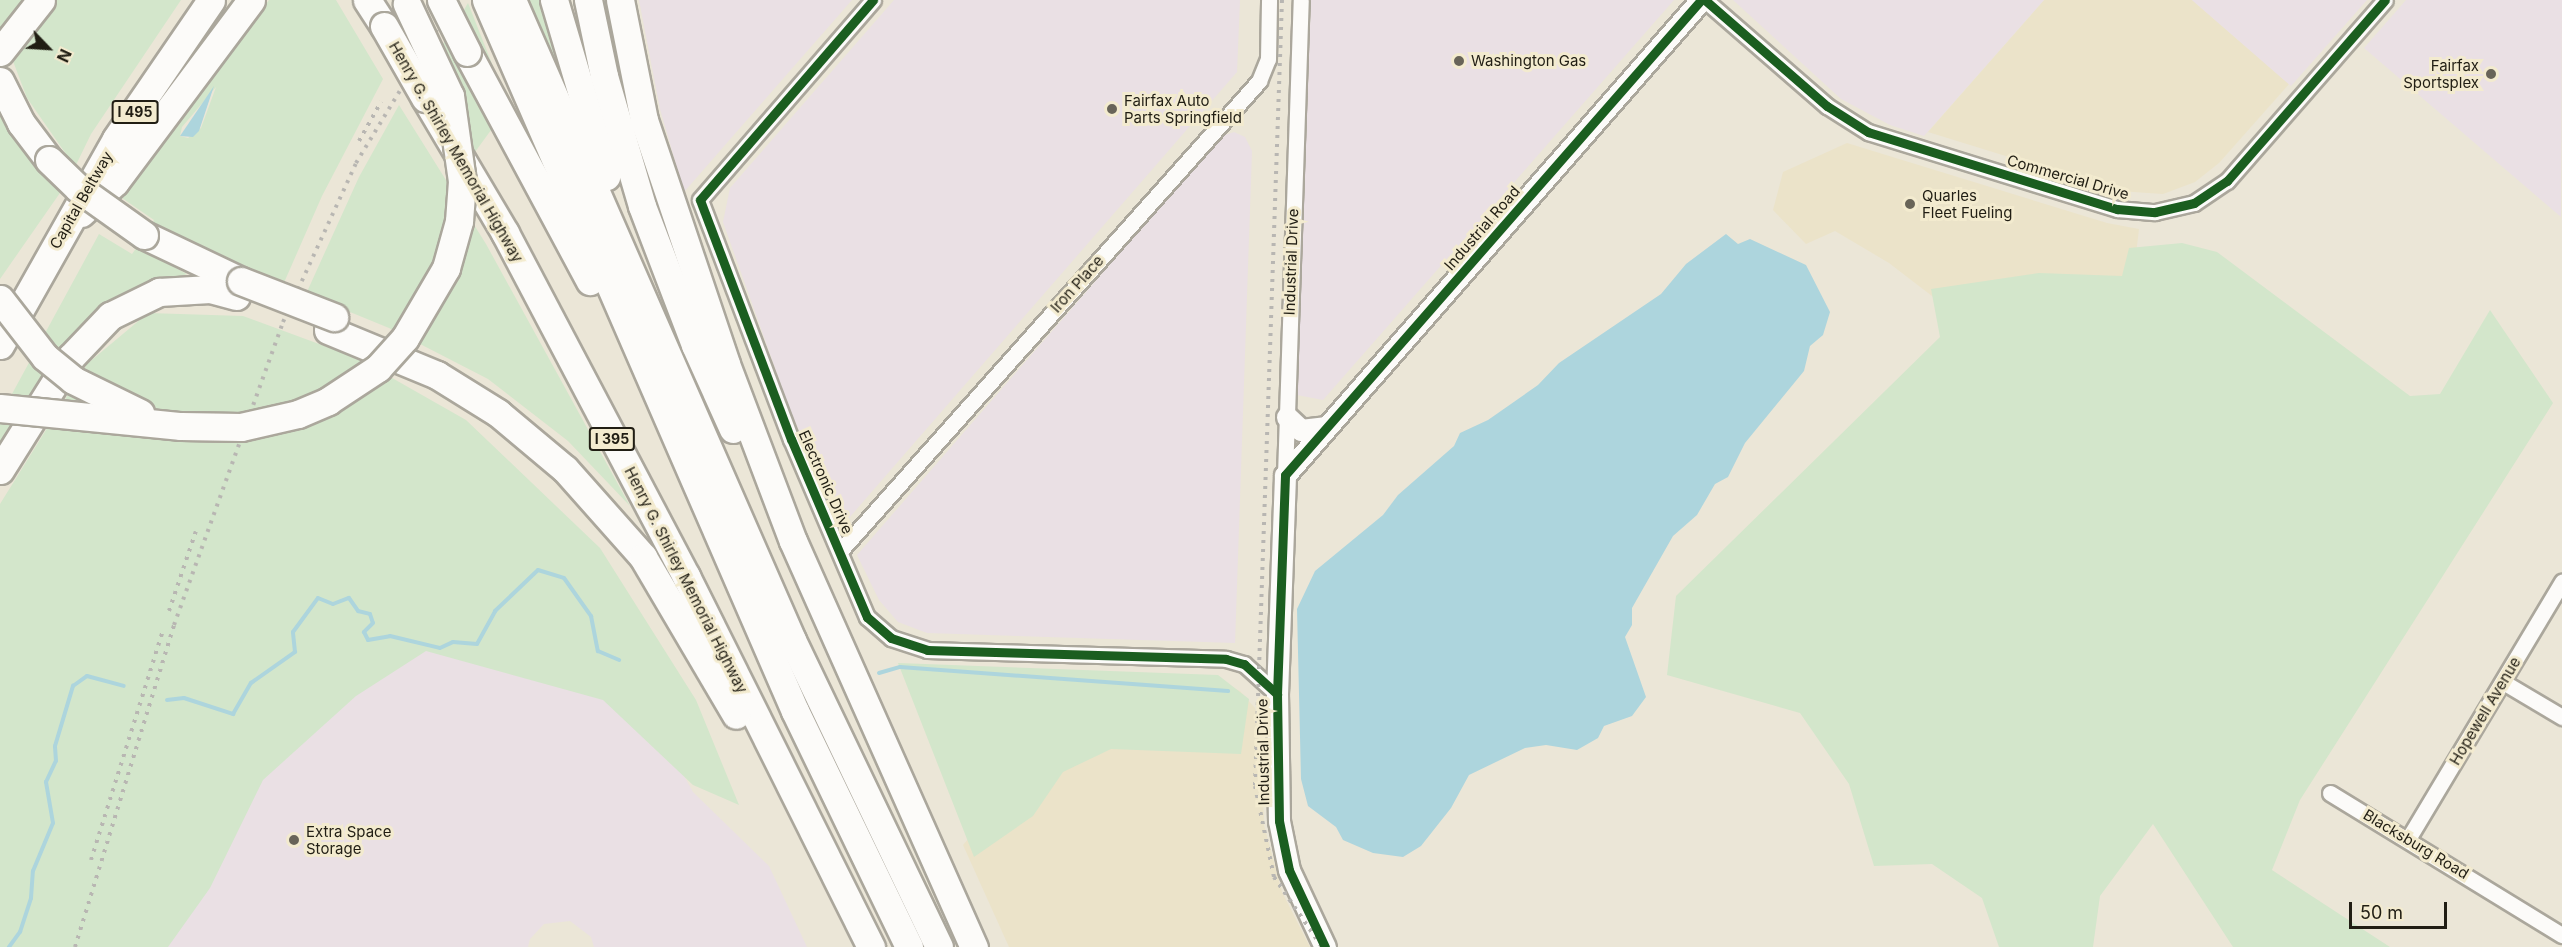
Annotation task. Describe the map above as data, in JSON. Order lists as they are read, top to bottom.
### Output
{
  "streets": {
    "highway": [
      "I 495",
      "Henry G. Shirley Memorial Highway",
      "Capital Beltway",
      "I 395"
    ],
    "street": [
      "Commercial Drive",
      "Industrial Road",
      "Industrial Drive",
      "Iron Place",
      "Electronic Drive",
      "Hopewell Avenue",
      "Blacksburg Road"
    ]
  },
  "crossings": [
    ["Industrial Road", "Industrial Drive"],
    ["Industrial Drive", "Electronic Drive"],
    ["Iron Place", "Electronic Drive"],
    ["Hopewell Avenue", "Blacksburg Road"]
  ],
  "places": [
    "Washington Gas",
    "Fairfax Sportsplex",
    "Fairfax Auto Parts Springfield",
    "Quarles Fleet Fueling",
    "Extra Space Storage"
  ],
  "scale_bar": "50 m",
  "north": "bottom right"
}
